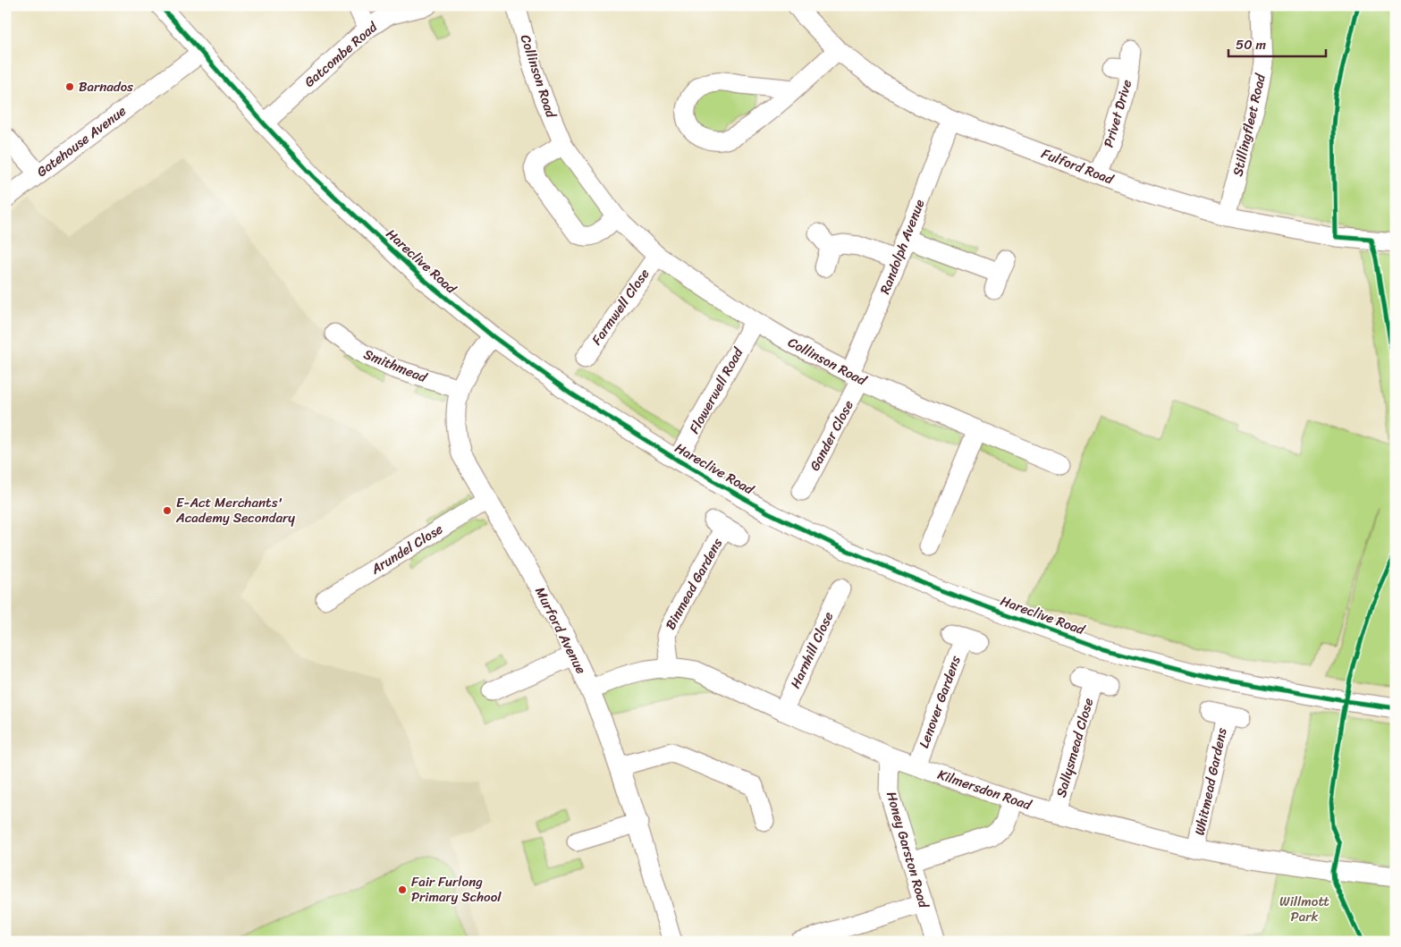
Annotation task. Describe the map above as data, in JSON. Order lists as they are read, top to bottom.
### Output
{
  "streets": {
    "street": [
      "Gatcombe Road",
      "Collinson Road",
      "Privet Drive",
      "Stillingfleet Road",
      "Gatehouse Avenue",
      "Fulford Road",
      "Randolph Avenue",
      "Hareclive Road",
      "Farmwell Close",
      "Smithmead",
      "Flowerwell Road",
      "Gander Close",
      "Arundel Close",
      "Binmead Gardens",
      "Murford Avenue",
      "Harnhill Close",
      "Lenover Gardens",
      "Sallysmead Close",
      "Whitmead Gardens",
      "Kilmersdon Road",
      "Honey Garston Road"
    ]
  },
  "crossings": [
    ["Gatcombe Road", "Hareclive Road"],
    ["Collinson Road", "Randolph Avenue"],
    ["Collinson Road", "Farmwell Close"],
    ["Collinson Road", "Flowerwell Road"],
    ["Collinson Road", "Gander Close"],
    ["Privet Drive", "Fulford Road"],
    ["Stillingfleet Road", "Fulford Road"],
    ["Gatehouse Avenue", "Hareclive Road"],
    ["Fulford Road", "Randolph Avenue"],
    ["Randolph Avenue", "Gander Close"],
    ["Hareclive Road", "Flowerwell Road"],
    ["Hareclive Road", "Murford Avenue"],
    ["Smithmead", "Murford Avenue"],
    ["Arundel Close", "Murford Avenue"],
    ["Binmead Gardens", "Kilmersdon Road"],
    ["Murford Avenue", "Kilmersdon Road"],
    ["Harnhill Close", "Kilmersdon Road"],
    ["Lenover Gardens", "Kilmersdon Road"],
    ["Sallysmead Close", "Kilmersdon Road"],
    ["Whitmead Gardens", "Kilmersdon Road"],
    ["Kilmersdon Road", "Honey Garston Road"]
  ],
  "parks": ["Willmott Park"],
  "places": ["Barnados", "E-Act Merchants' Academy Secondary", "Fair Furlong Primary School"],
  "scale_bar": "50 m"
}
